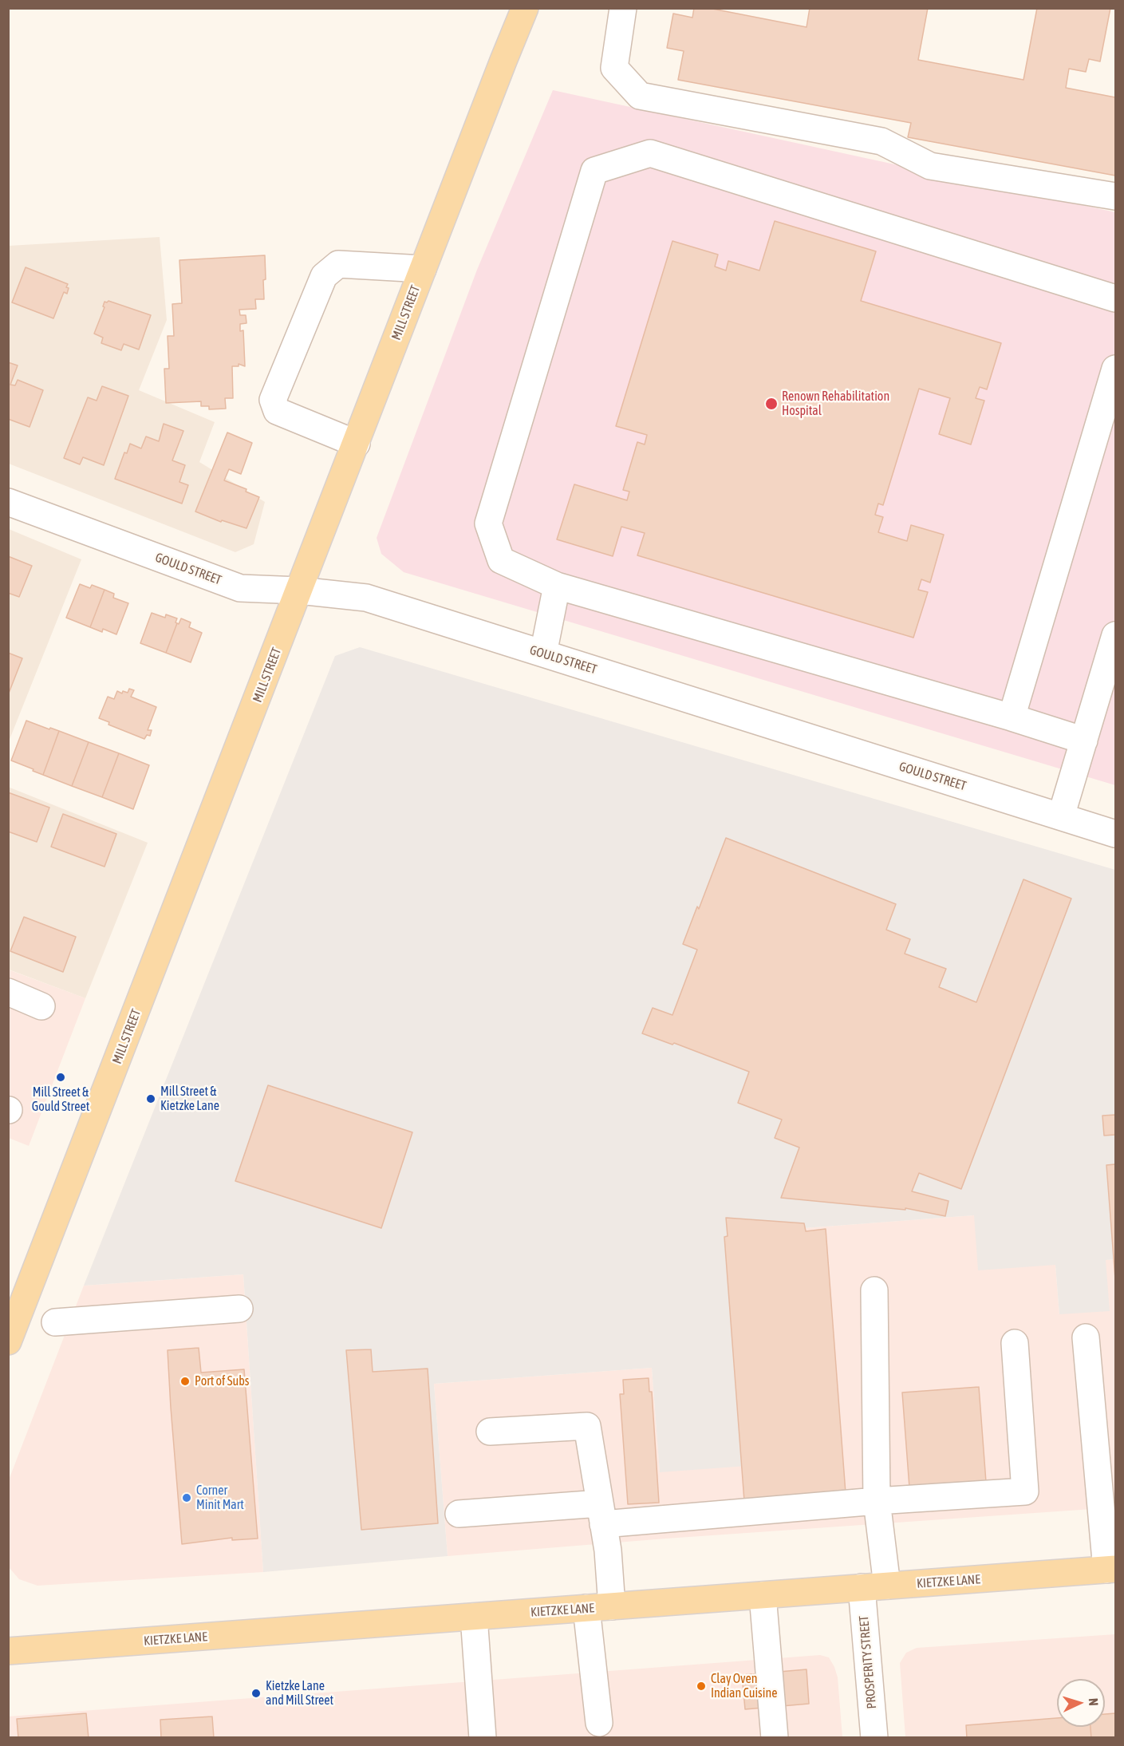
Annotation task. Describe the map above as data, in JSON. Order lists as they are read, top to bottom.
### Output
{
  "streets": {
    "main road": ["MILL STREET", "KIETZKE LANE"],
    "street": ["GOULD STREET", "PROSPERITY STREET"]
  },
  "crossings": [
    ["MILL STREET", "GOULD STREET"],
    ["KIETZKE LANE", "PROSPERITY STREET"]
  ],
  "places": [
    "Renown Rehabilitation Hospital",
    "Mill Street & Gould Street",
    "Mill Street & Kietzke Lane",
    "Port of Subs",
    "Corner Minit Mart",
    "Clay Oven Indian Cuisine",
    "Kietzke Lane and Mill Street"
  ],
  "north": "right"
}
